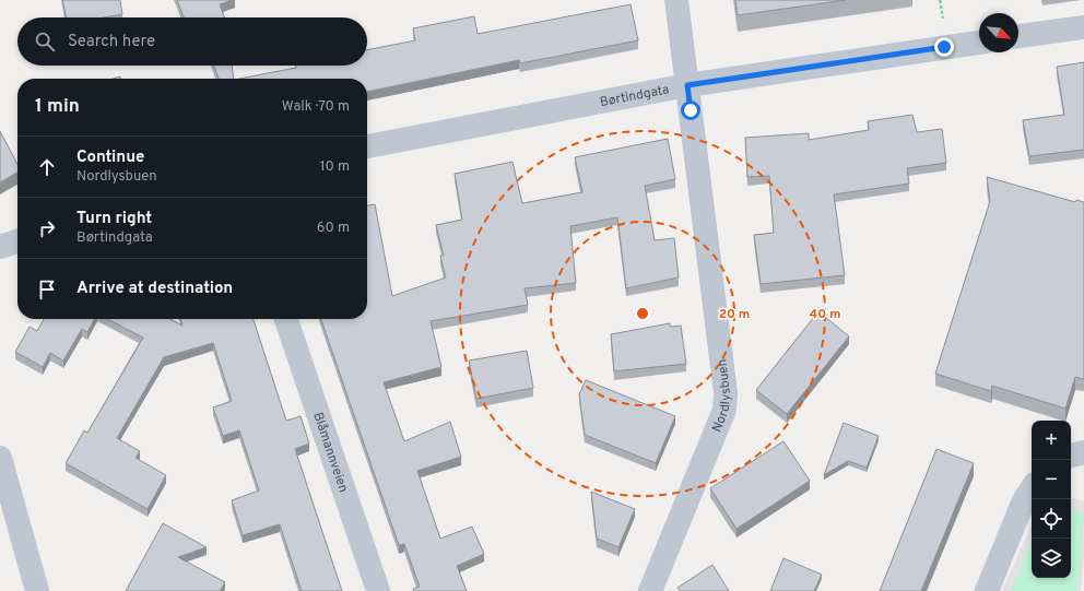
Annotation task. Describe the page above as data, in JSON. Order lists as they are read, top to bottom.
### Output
{
  "streets": {
    "street": ["Børtindgata", "Nordlysbuen", "Blåmannveien"]
  },
  "crossings": [
    ["Børtindgata", "Nordlysbuen"]
  ],
  "north": "bottom right",
  "page": {
    "search": "Search here",
    "heading": ["1 min", "Walk · 70 m"],
    "list": [
      ["Continue", "Nordlysbuen", "10 m"],
      ["Turn right", "Børtindgata", "60 m"],
      "Arrive at destination"
    ],
    "map_buttons": ["+", "−"]
  },
  "rings": ["20 m", "40 m"]
}
